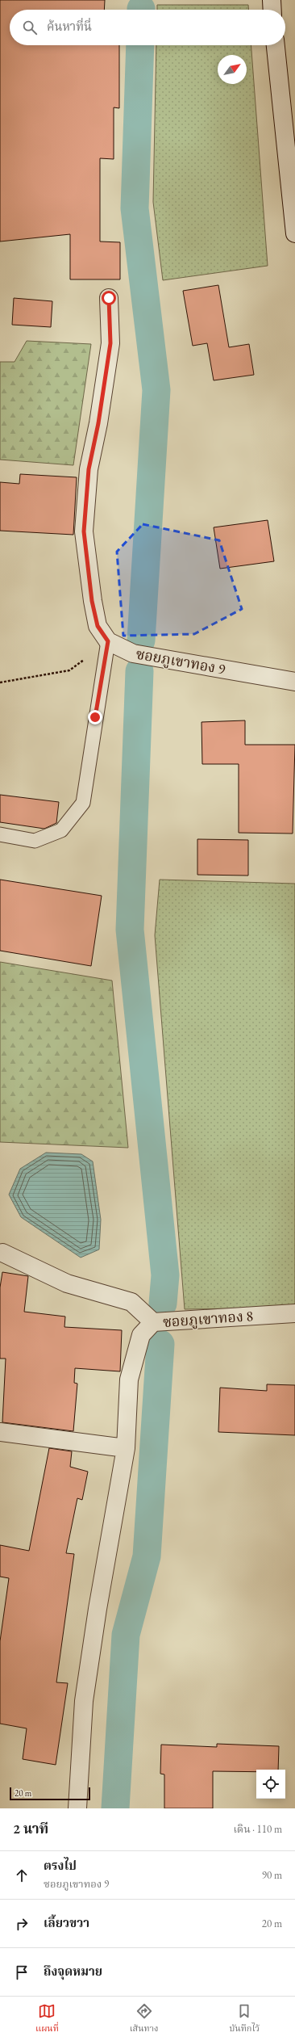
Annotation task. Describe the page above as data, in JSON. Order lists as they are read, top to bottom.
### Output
{
  "streets": {
    "street": ["ซอยภูเขาทอง 9", "ซอยภูเขาทอง 8"]
  },
  "scale_bar": "20 m",
  "north": "top right",
  "page": {
    "search": "ค้นหาที่นี่",
    "scale": "20 m",
    "heading": ["2 นาที", "เดิน · 110 m"],
    "list": [
      ["ตรงไป", "ซอยภูเขาทอง 9", "90 m"],
      ["เลี้ยวขวา", "20 m"],
      "ถึงจุดหมาย"
    ],
    "nav": ["แผนที่", "เส้นทาง", "บันทึกไว้"]
  }
}
